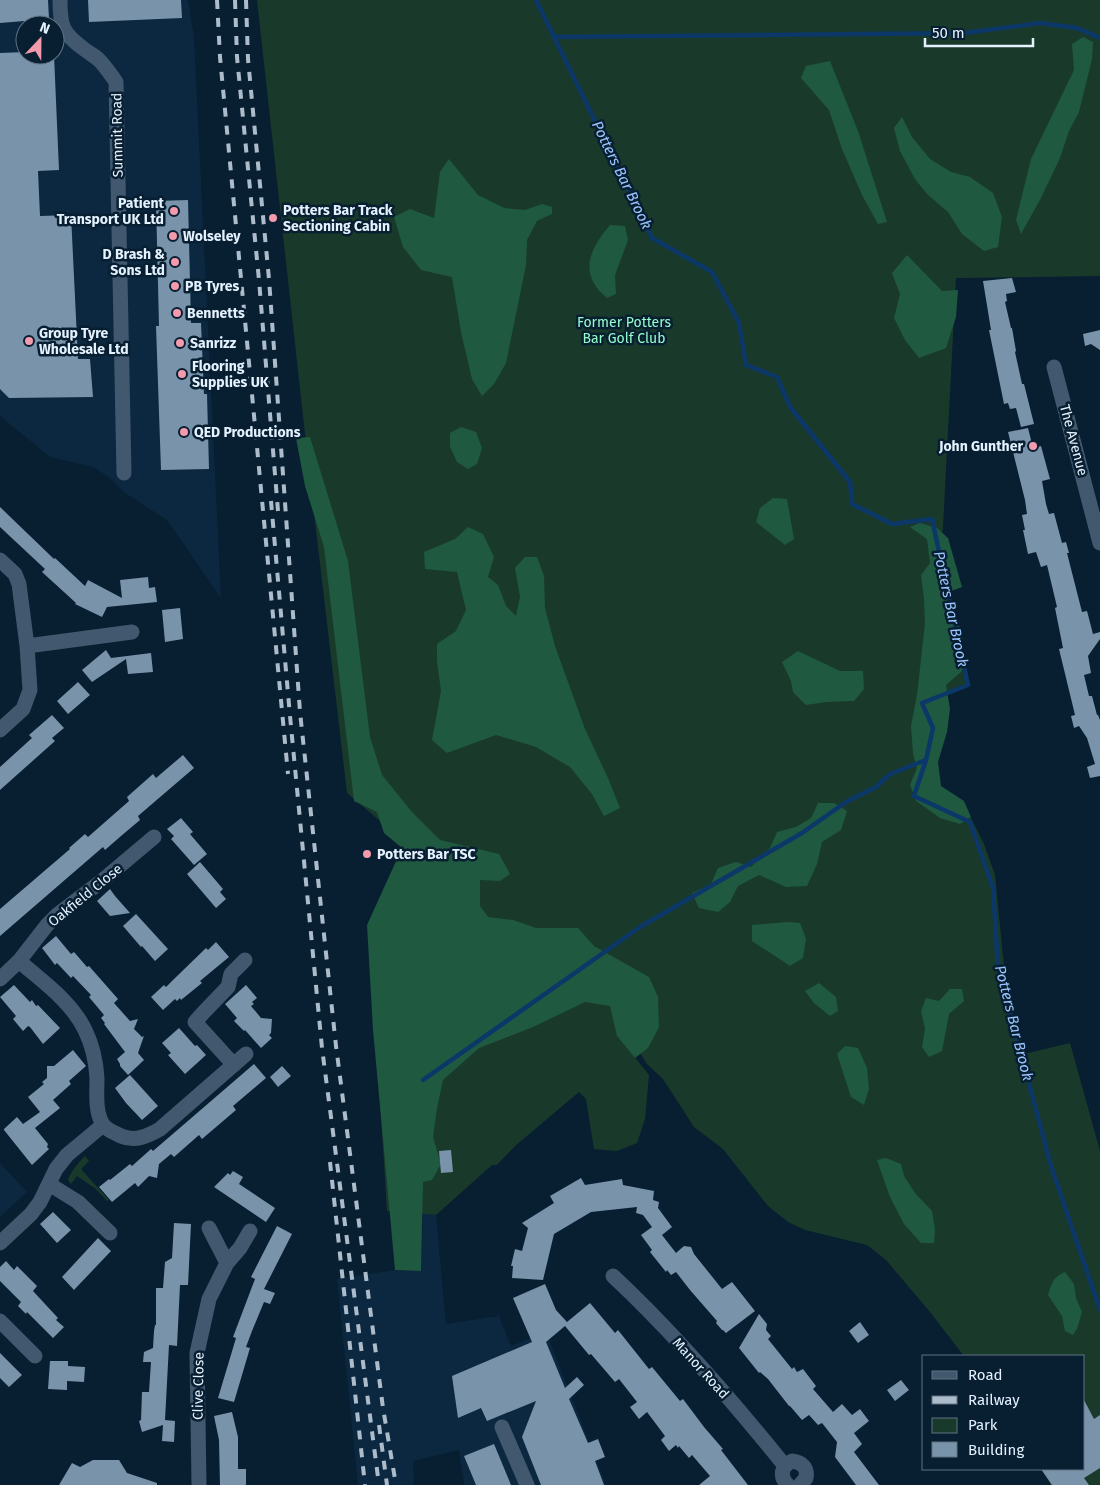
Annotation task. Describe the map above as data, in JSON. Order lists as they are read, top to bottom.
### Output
{
  "streets": {
    "street": [
      "Summit Road",
      "The Avenue",
      "Oakfield Close",
      "Manor Road",
      "Clive Close"
    ]
  },
  "water": ["Potters Bar Brook"],
  "parks": ["Former Potters Bar Golf Club"],
  "places": [
    "Patient Transport UK Ltd",
    "Potters Bar Track Sectioning Cabin",
    "Wolseley",
    "D Brash & Sons Ltd",
    "PB Tyres",
    "Bennetts",
    "Group Tyre Wholesale Ltd",
    "Sanrizz",
    "Flooring Supplies UK",
    "QED Productions",
    "John Gunther",
    "Potters Bar TSC"
  ],
  "legend": [
    "Road",
    "Railway",
    "Park",
    "Building"
  ],
  "scale_bar": "50 m",
  "north": "top"
}
